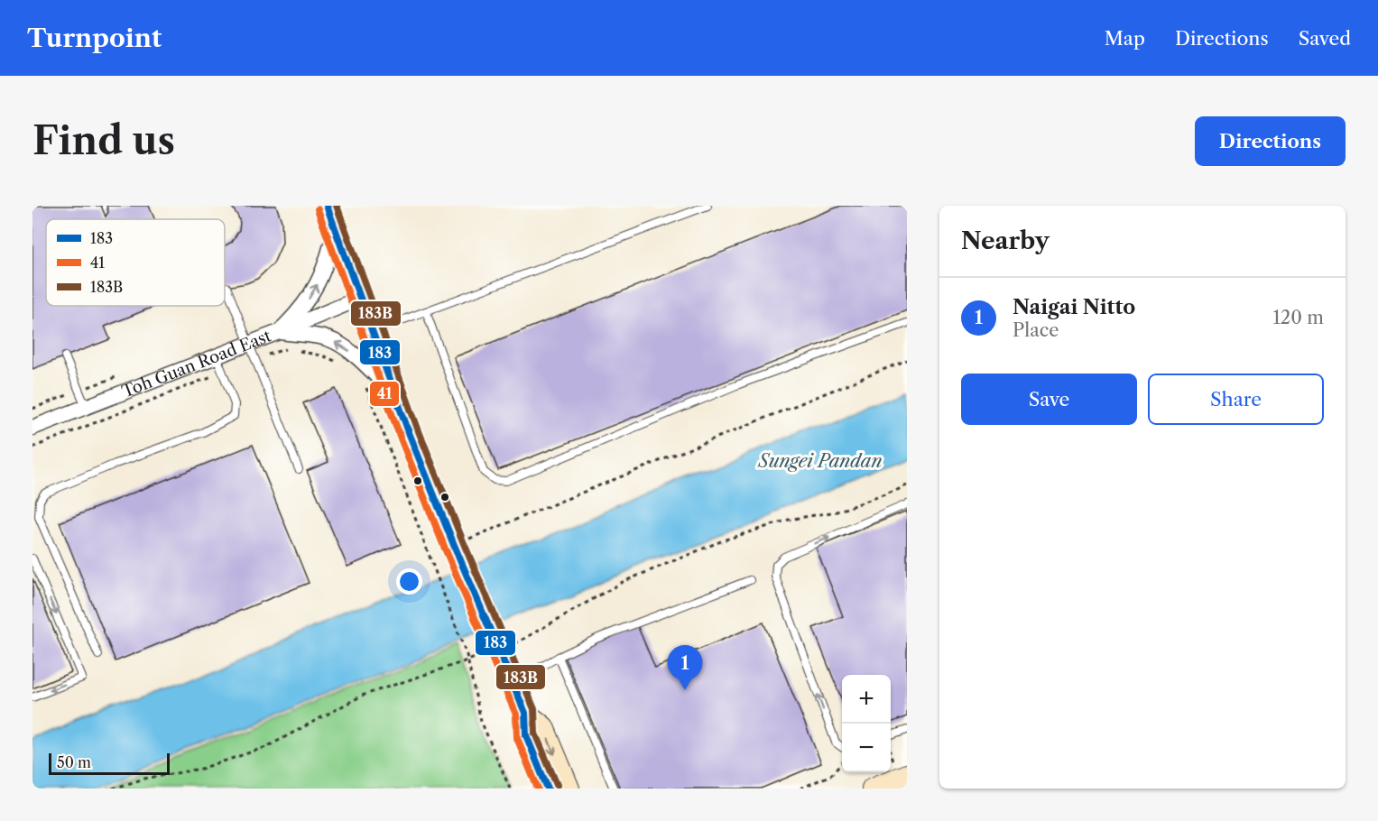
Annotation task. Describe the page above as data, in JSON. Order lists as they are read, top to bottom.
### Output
{
  "streets": {
    "street": ["Toh Guan Road East"]
  },
  "water": ["Sungei Pandan"],
  "lines": ["transit line 183", "transit line 183B", "transit line 41"],
  "legend": ["183", "41", "183B"],
  "scale_bar": "50 m",
  "page": {
    "header": "Turnpoint",
    "nav": ["Map", "Directions", "Saved"],
    "buttons": [
      "Directions",
      ["Save", "Share"]
    ],
    "title": "Find us",
    "heading": "Nearby",
    "list": [
      {
        "mark": "1",
        "name": "Naigai Nitto",
        "note": "Place",
        "value": "120 m"
      }
    ],
    "pins": "1",
    "map_buttons": ["+", "−"],
    "scale": "50 m"
  }
}
